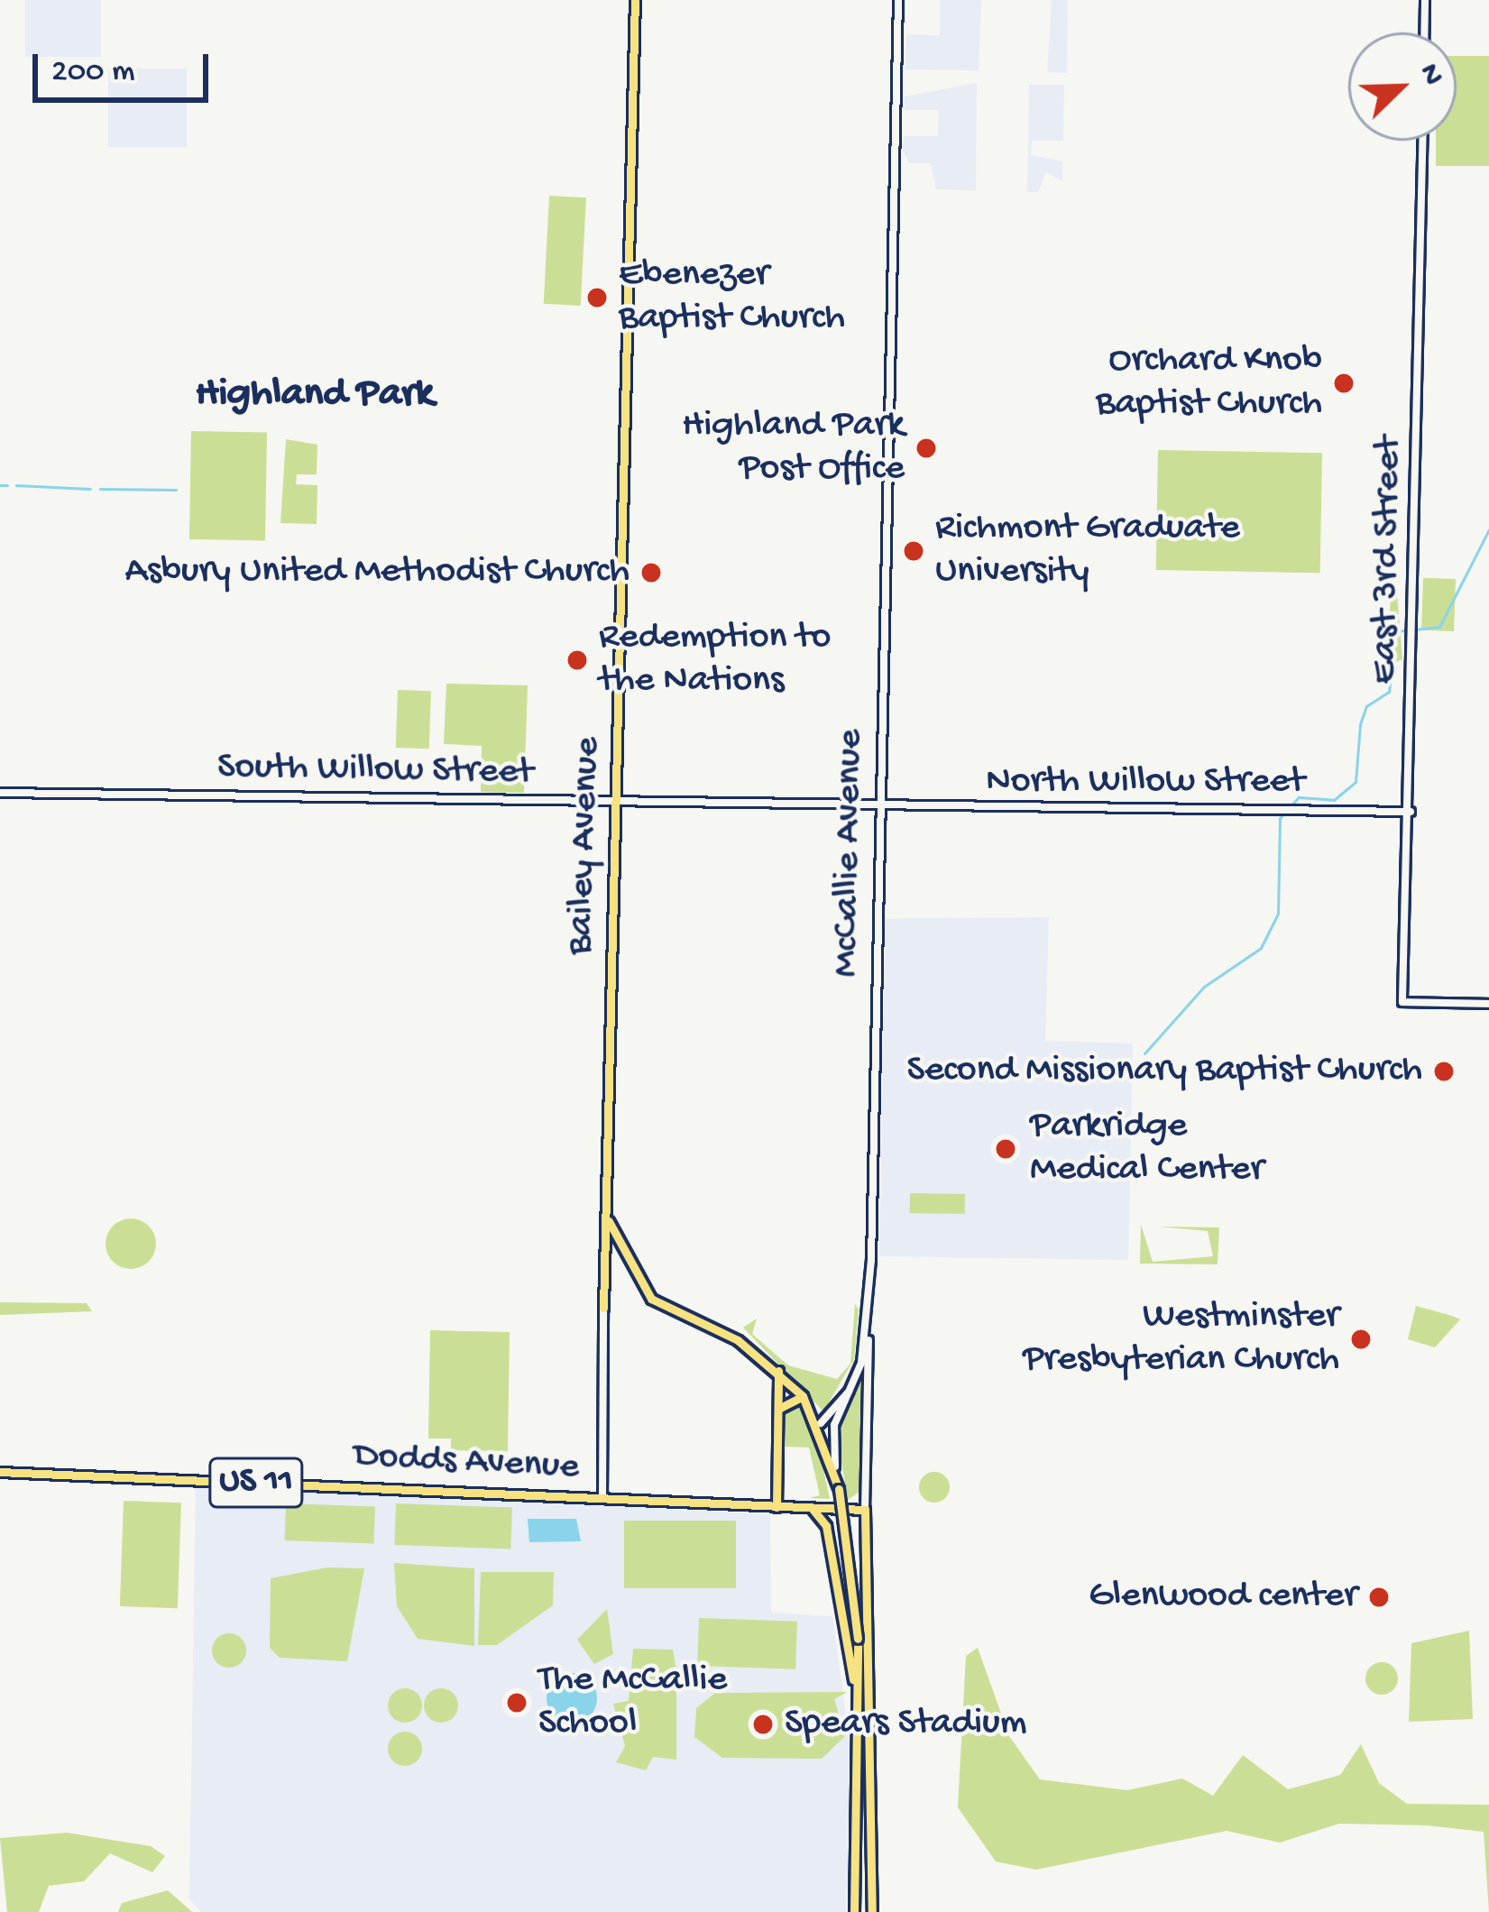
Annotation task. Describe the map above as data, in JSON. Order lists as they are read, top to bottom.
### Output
{
  "streets": {
    "main road": [
      "East 3rd Street",
      "South Willow Street",
      "North Willow Street",
      "Bailey Avenue",
      "McCallie Avenue",
      "Dodds Avenue",
      "US 11"
    ]
  },
  "crossings": [
    ["East 3rd Street", "North Willow Street"],
    ["South Willow Street", "North Willow Street"],
    ["South Willow Street", "Bailey Avenue"],
    ["South Willow Street", "McCallie Avenue"],
    ["North Willow Street", "McCallie Avenue"],
    ["Bailey Avenue", "Dodds Avenue"]
  ],
  "districts": ["Highland Park"],
  "places": [
    "Ebenezer Baptist Church",
    "Orchard Knob Baptist Church",
    "Highland Park Post Office",
    "Richmont Graduate University",
    "Asbury United Methodist Church",
    "Redemption to the Nations",
    "Second Missionary Baptist Church",
    "Parkridge Medical Center",
    "Westminster Presbyterian Church",
    "Glenwood center",
    "The McCallie School",
    "Spears Stadium"
  ],
  "scale_bar": "200 m",
  "north": "top right"
}
